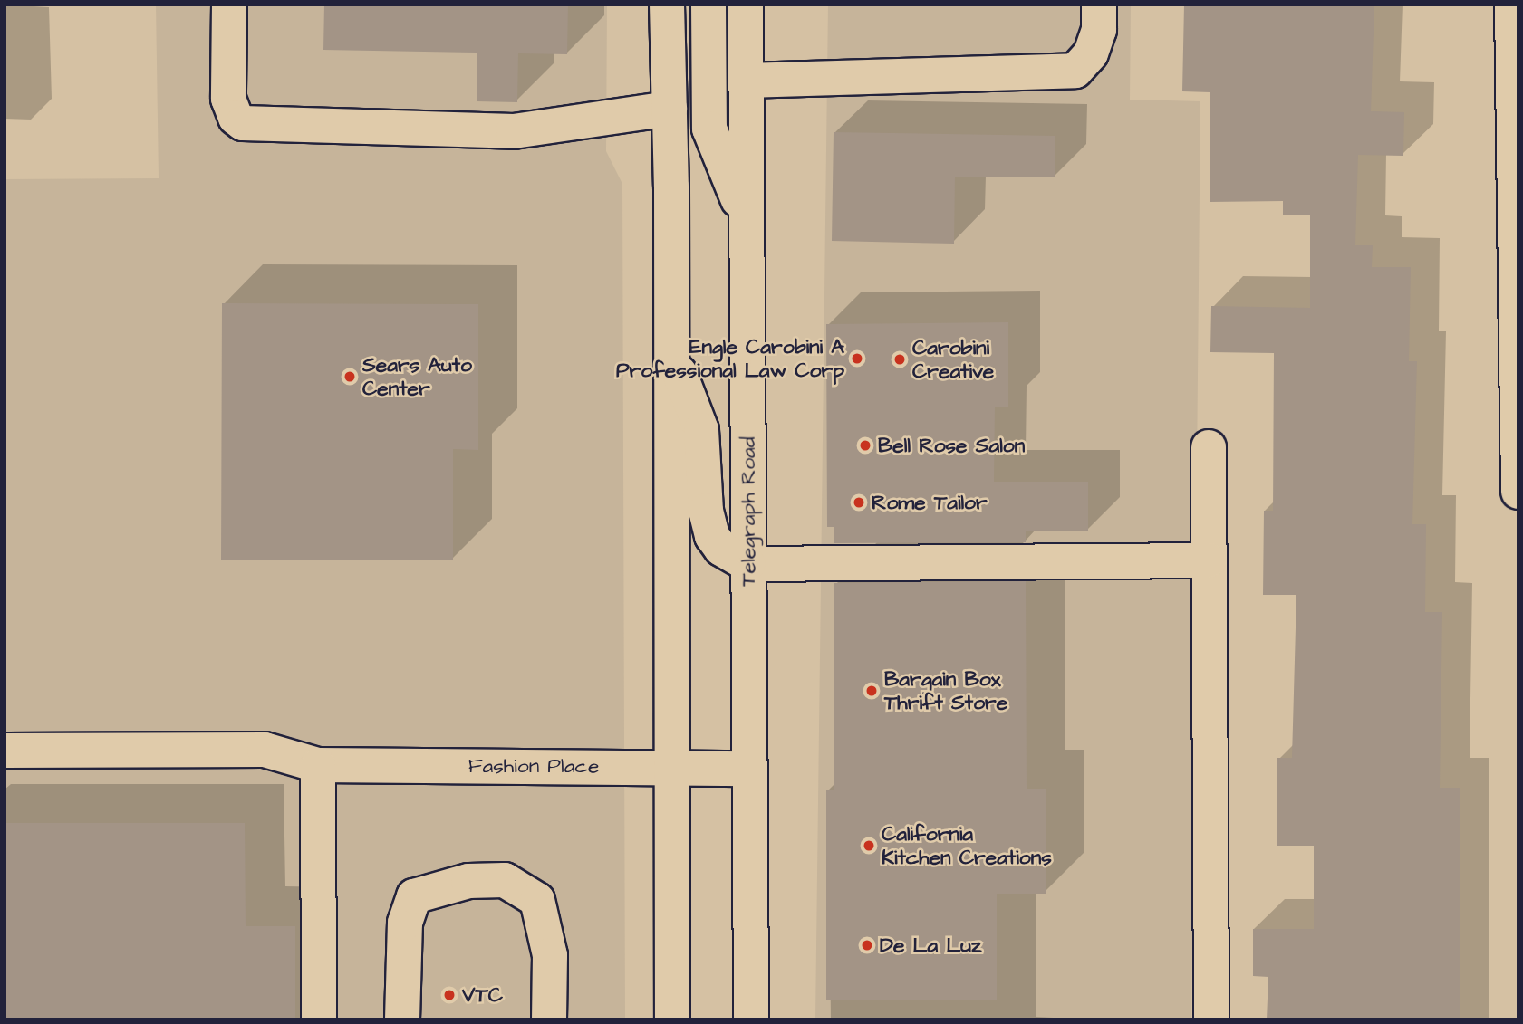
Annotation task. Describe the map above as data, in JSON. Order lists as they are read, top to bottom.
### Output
{
  "streets": {
    "main road": ["Telegraph Road", "Fashion Place"]
  },
  "crossings": [
    ["Telegraph Road", "Fashion Place"]
  ],
  "places": [
    "Engle Carobini A Professional Law Corp",
    "Carobini Creative",
    "Sears Auto Center",
    "Bell Rose Salon",
    "Rome Tailor",
    "Bargain Box Thrift Store",
    "California Kitchen Creations",
    "De La Luz",
    "VTC"
  ]
}
